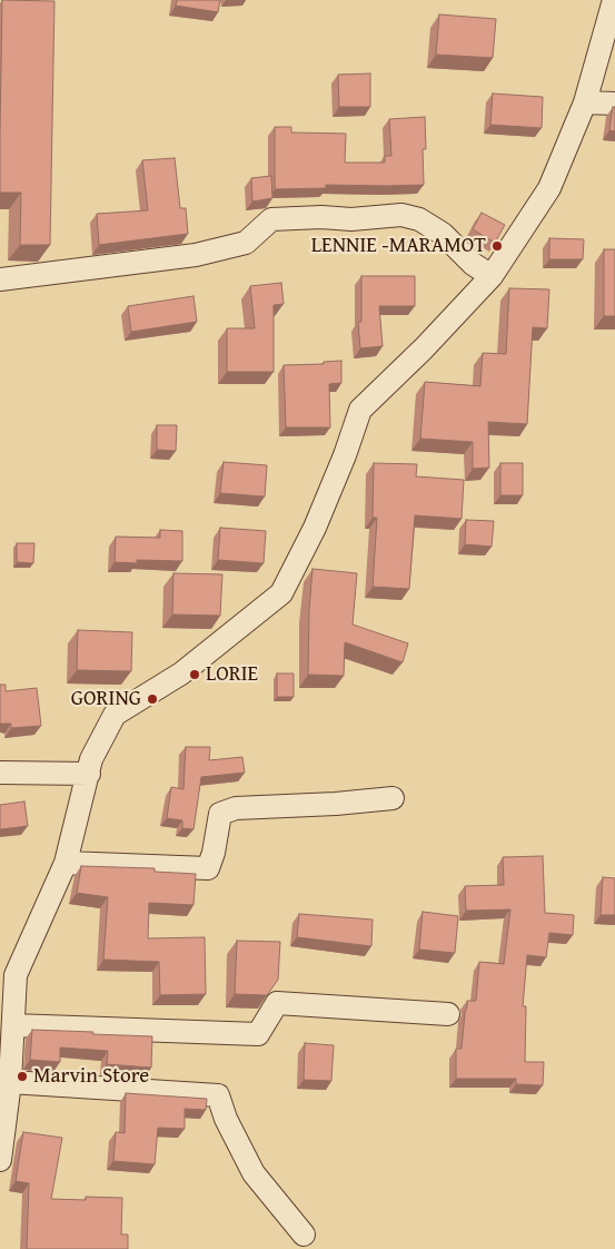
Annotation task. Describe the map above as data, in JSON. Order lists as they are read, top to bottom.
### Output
{
  "places": [
    "LENNIE -MARAMOT",
    "LORIE",
    "GORING",
    "Marvin Store"
  ]
}
